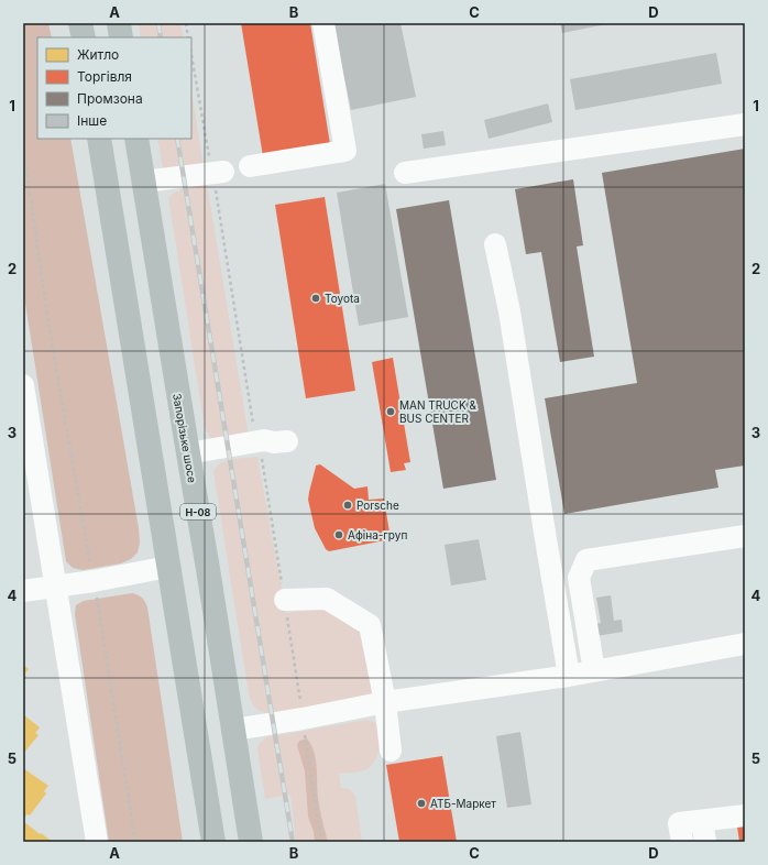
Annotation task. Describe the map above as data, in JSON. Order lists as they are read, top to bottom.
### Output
{
  "streets": {
    "main road": ["Запорізьке шосе", "Н-08"]
  },
  "places": [
    "Toyota",
    "MAN TRUCK & BUS CENTER",
    "Porsche",
    "Афіна-груп",
    "АТБ-Маркет"
  ],
  "legend": [
    "Житло",
    "Торгівля",
    "Промзона",
    "Інше"
  ],
  "grid": {
    "columns": [
      "A",
      "B",
      "C",
      "D"
    ],
    "rows": [
      "1",
      "2",
      "3",
      "4",
      "5"
    ]
  }
}
